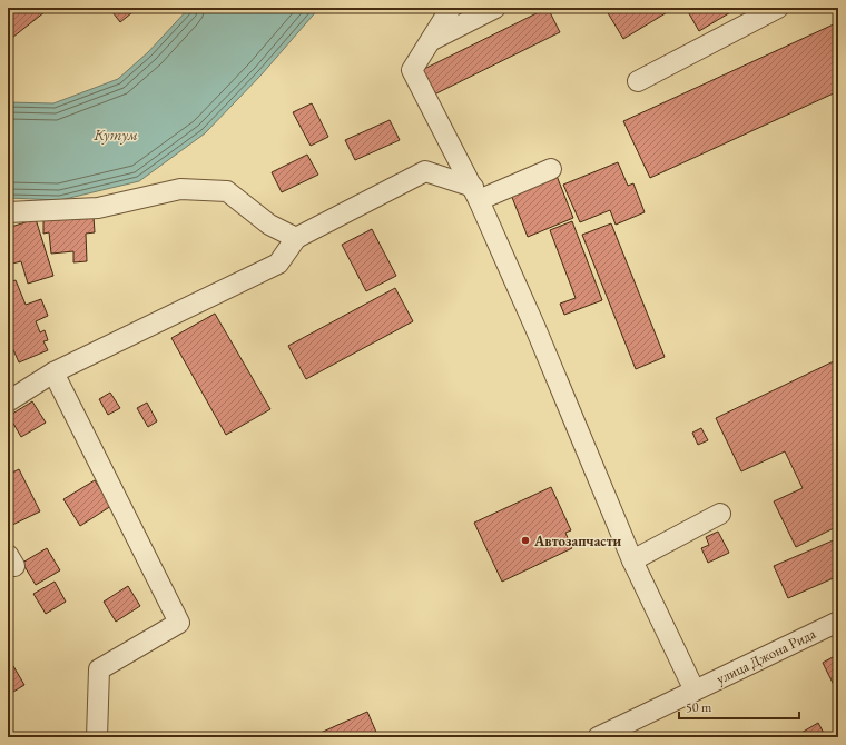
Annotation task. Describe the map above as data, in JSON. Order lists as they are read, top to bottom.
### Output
{
  "streets": {
    "street": ["улица Джона Рида"]
  },
  "water": ["Кутум"],
  "places": ["Автозапчасти"],
  "scale_bar": "50 m"
}
